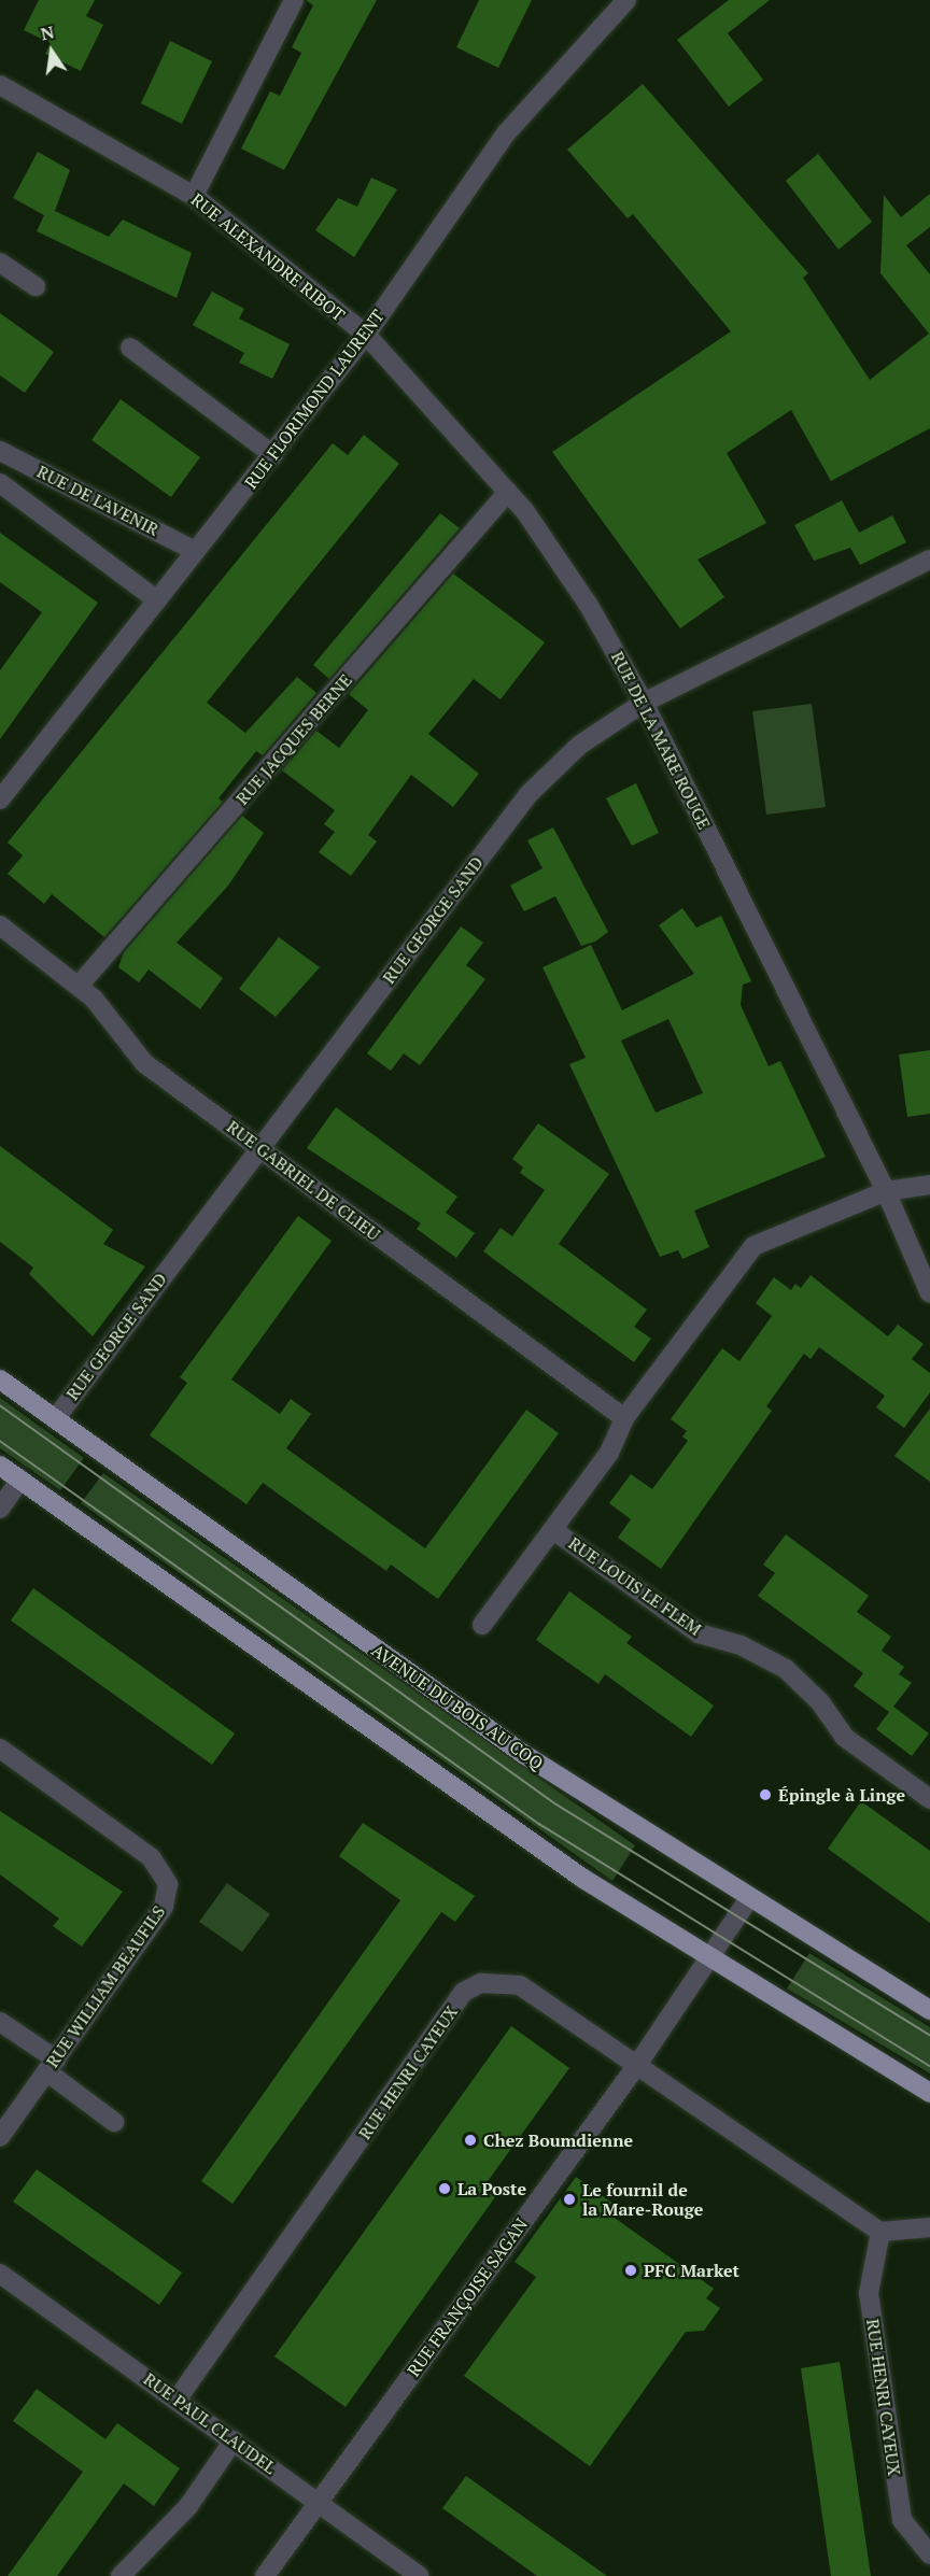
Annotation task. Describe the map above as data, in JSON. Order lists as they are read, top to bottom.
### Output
{
  "streets": {
    "main road": ["AVENUE DU BOIS AU COQ"],
    "street": [
      "RUE ALEXANDRE RIBOT",
      "RUE FLORIMOND LAURENT",
      "RUE DE L'AVENIR",
      "RUE JACQUES BERNE",
      "RUE DE LA MARE ROUGE",
      "RUE GEORGE SAND",
      "RUE GABRIEL DE CLIEU",
      "RUE LOUIS LE FLEM",
      "RUE WILLIAM BEAUFILS",
      "RUE HENRI CAYEUX",
      "RUE FRANÇOISE SAGAN",
      "RUE PAUL CLAUDEL"
    ]
  },
  "crossings": [
    ["RUE ALEXANDRE RIBOT", "RUE FLORIMOND LAURENT"],
    ["RUE ALEXANDRE RIBOT", "RUE DE LA MARE ROUGE"],
    ["RUE FLORIMOND LAURENT", "RUE DE L'AVENIR"],
    ["RUE FLORIMOND LAURENT", "RUE DE LA MARE ROUGE"],
    ["RUE JACQUES BERNE", "RUE DE LA MARE ROUGE"],
    ["RUE JACQUES BERNE", "RUE GABRIEL DE CLIEU"],
    ["RUE DE LA MARE ROUGE", "RUE GEORGE SAND"],
    ["RUE GEORGE SAND", "RUE GABRIEL DE CLIEU"],
    ["RUE GEORGE SAND", "AVENUE DU BOIS AU COQ"],
    ["AVENUE DU BOIS AU COQ", "RUE FRANÇOISE SAGAN"],
    ["RUE HENRI CAYEUX", "RUE FRANÇOISE SAGAN"],
    ["RUE HENRI CAYEUX", "RUE PAUL CLAUDEL"],
    ["RUE FRANÇOISE SAGAN", "RUE PAUL CLAUDEL"]
  ],
  "places": [
    "Épingle à Linge",
    "Chez Boumdienne",
    "La Poste",
    "Le fournil de la Mare-Rouge",
    "PFC Market"
  ],
  "north": "top"
}
